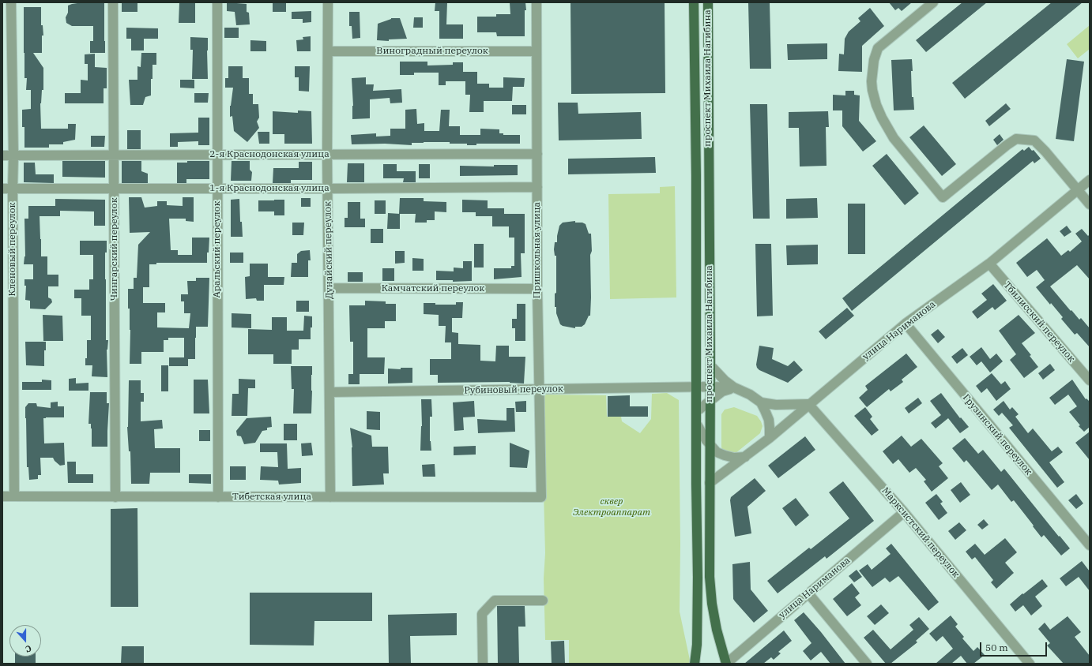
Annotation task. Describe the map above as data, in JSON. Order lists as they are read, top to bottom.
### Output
{
  "streets": {
    "main road": ["проспект Михаила Нагибина"],
    "street": [
      "Виноградный переулок",
      "2-я Краснодонская улица",
      "1-я Краснодонская улица",
      "Кленовый переулок",
      "Чингарский переулок",
      "Аральский переулок",
      "Дунайский переулок",
      "Пришкольная улица",
      "Камчатский переулок",
      "Тбилисский переулок",
      "улица Нариманова",
      "Рубиновый переулок",
      "Грузинский переулок",
      "Тибетская улица",
      "Марксистский переулок"
    ]
  },
  "crossings": [
    ["Виноградный переулок", "Дунайский переулок"],
    ["Виноградный переулок", "Пришкольная улица"],
    ["проспект Михаила Нагибина", "улица Нариманова"],
    ["проспект Михаила Нагибина", "Рубиновый переулок"],
    ["2-я Краснодонская улица", "Кленовый переулок"],
    ["2-я Краснодонская улица", "Чингарский переулок"],
    ["2-я Краснодонская улица", "Аральский переулок"],
    ["2-я Краснодонская улица", "Дунайский переулок"],
    ["2-я Краснодонская улица", "Пришкольная улица"],
    ["1-я Краснодонская улица", "Кленовый переулок"],
    ["1-я Краснодонская улица", "Чингарский переулок"],
    ["1-я Краснодонская улица", "Аральский переулок"],
    ["1-я Краснодонская улица", "Дунайский переулок"],
    ["1-я Краснодонская улица", "Пришкольная улица"],
    ["Кленовый переулок", "Тибетская улица"],
    ["Чингарский переулок", "Тибетская улица"],
    ["Аральский переулок", "Тибетская улица"],
    ["Дунайский переулок", "Камчатский переулок"],
    ["Дунайский переулок", "Рубиновый переулок"],
    ["Дунайский переулок", "Тибетская улица"],
    ["Пришкольная улица", "Камчатский переулок"],
    ["Пришкольная улица", "Рубиновый переулок"],
    ["Пришкольная улица", "Тибетская улица"],
    ["Тбилисский переулок", "улица Нариманова"],
    ["улица Нариманова", "Рубиновый переулок"],
    ["улица Нариманова", "Грузинский переулок"],
    ["улица Нариманова", "Марксистский переулок"]
  ],
  "parks": ["cквер Электроаппарат"],
  "scale_bar": "50 m",
  "north": "bottom"
}
